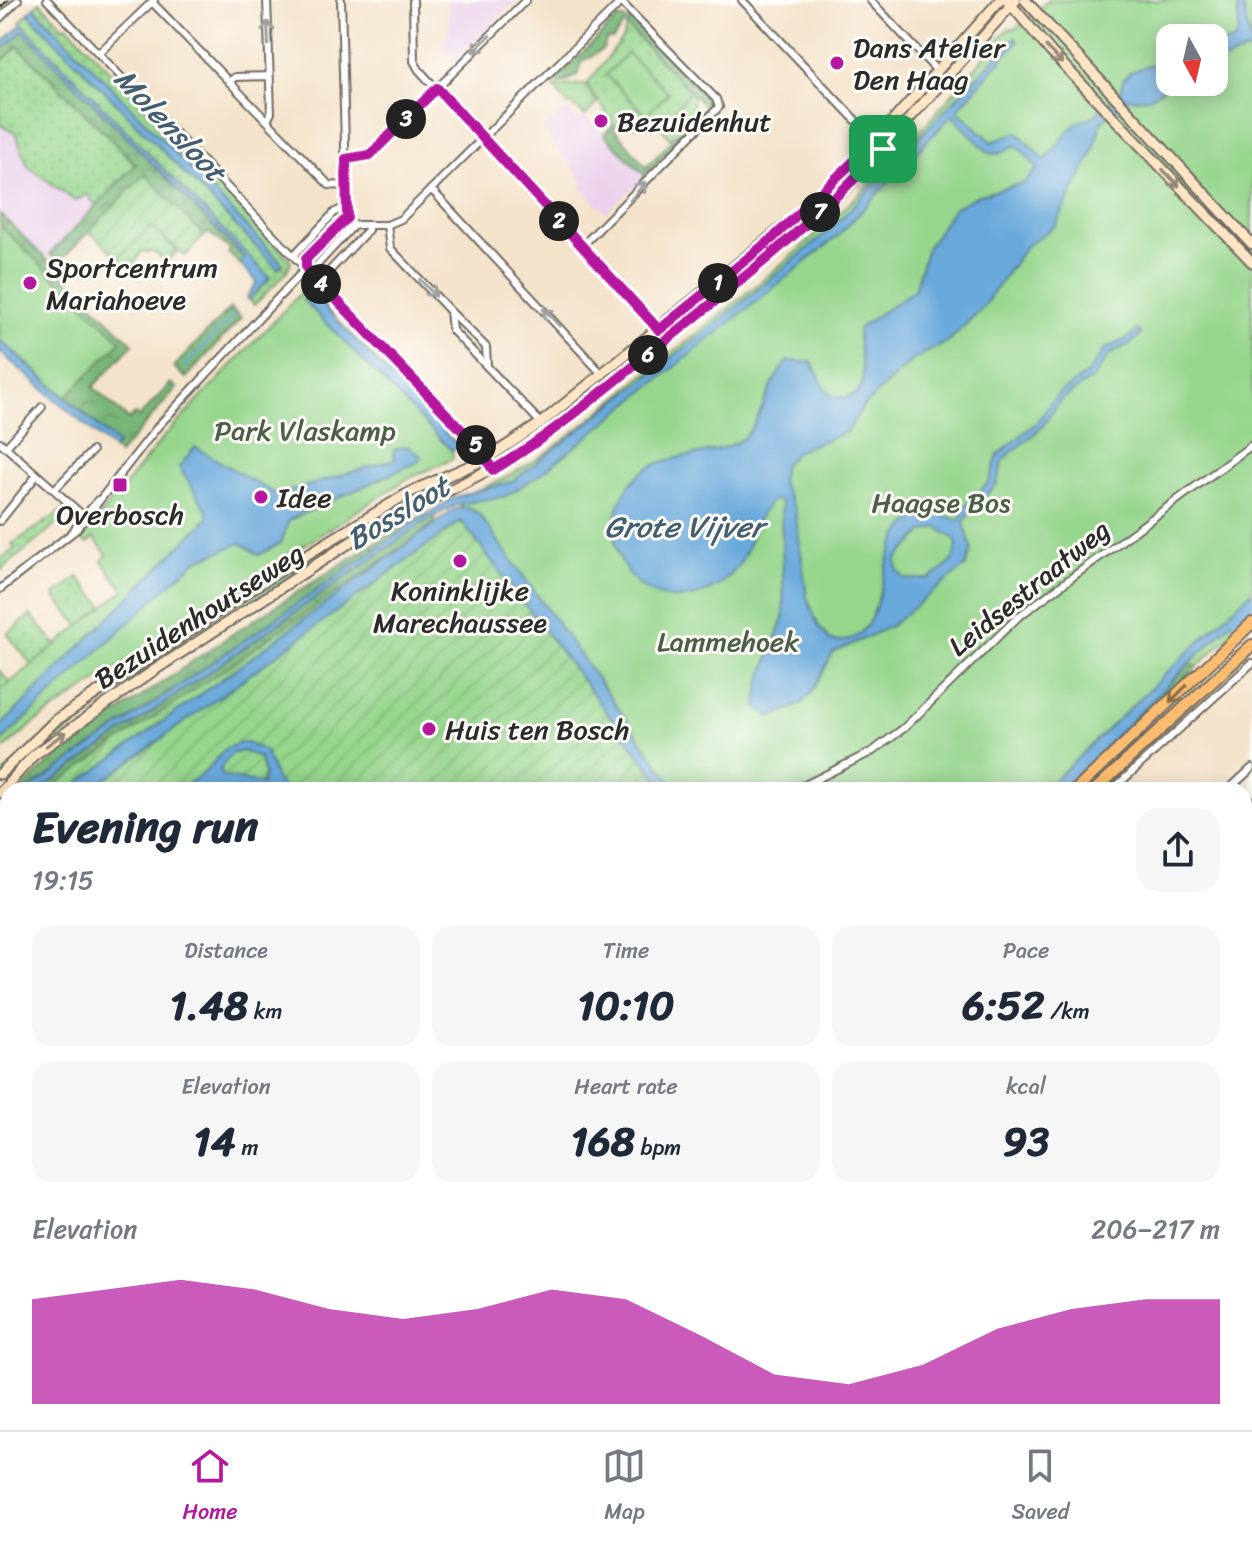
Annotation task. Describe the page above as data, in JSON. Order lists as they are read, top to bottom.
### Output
{
  "streets": {
    "main road": ["Bezuidenhoutseweg"],
    "street": ["Leidsestraatweg"]
  },
  "water": ["Molensloot", "Bossloot", "Grote Vijver"],
  "parks": ["Park Vlaskamp", "Haagse Bos", "Lammehoek"],
  "places": {
    "other": [
      "Dans Atelier Den Haag",
      "Bezuidenhut",
      "Sportcentrum Mariahoeve",
      "Idee",
      "Koninklijke Marechaussee",
      "Huis ten Bosch"
    ],
    "transit": ["Overbosch"]
  },
  "north": "bottom",
  "page": {
    "pins": [
      "3",
      "7",
      "2",
      "1",
      "4",
      "6",
      "5"
    ],
    "heading": ["Evening run", "19:15"],
    "stats": [
      ["Distance", "1.48 km"],
      ["Time", "10:10"],
      ["Pace", "6:52 /km"],
      ["Elevation", "14 m"],
      ["Heart rate", "168 bpm"],
      ["kcal", "93"]
    ],
    "chart": ["Elevation", "206–217 m"],
    "tabs": ["Home", "Map", "Saved"]
  }
}
